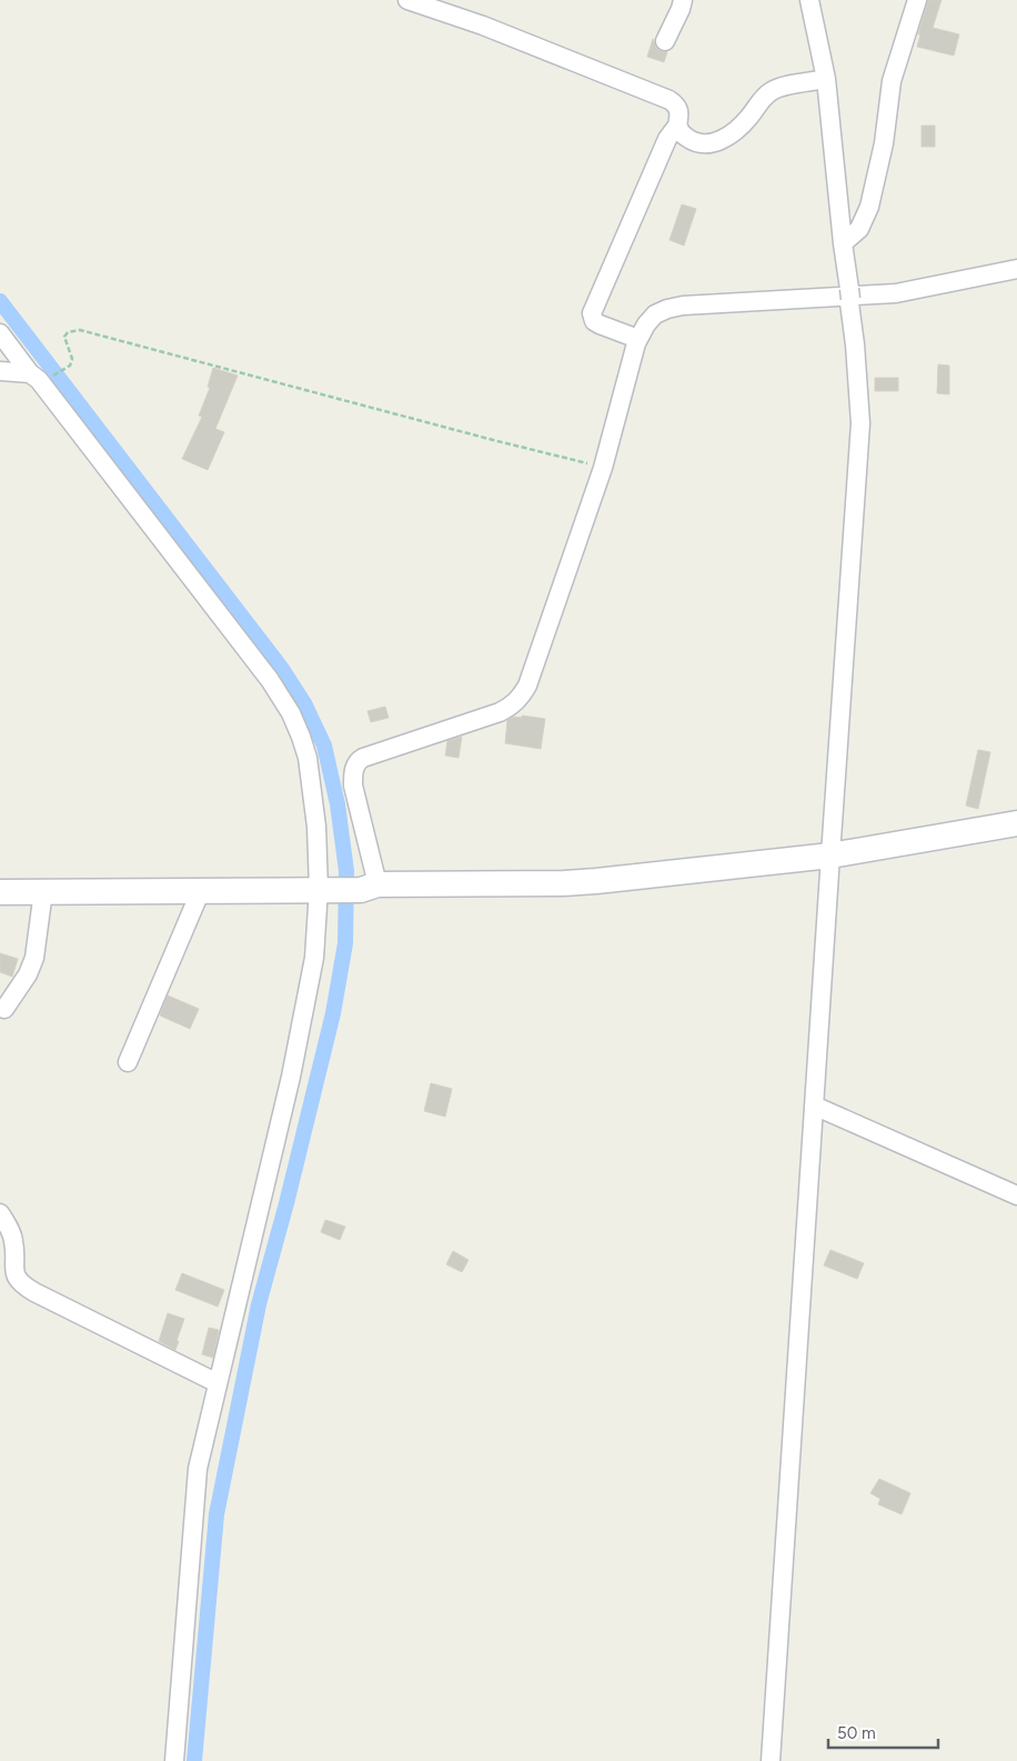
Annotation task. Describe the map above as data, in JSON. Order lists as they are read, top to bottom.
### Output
{
  "scale_bar": "50 m"
}
